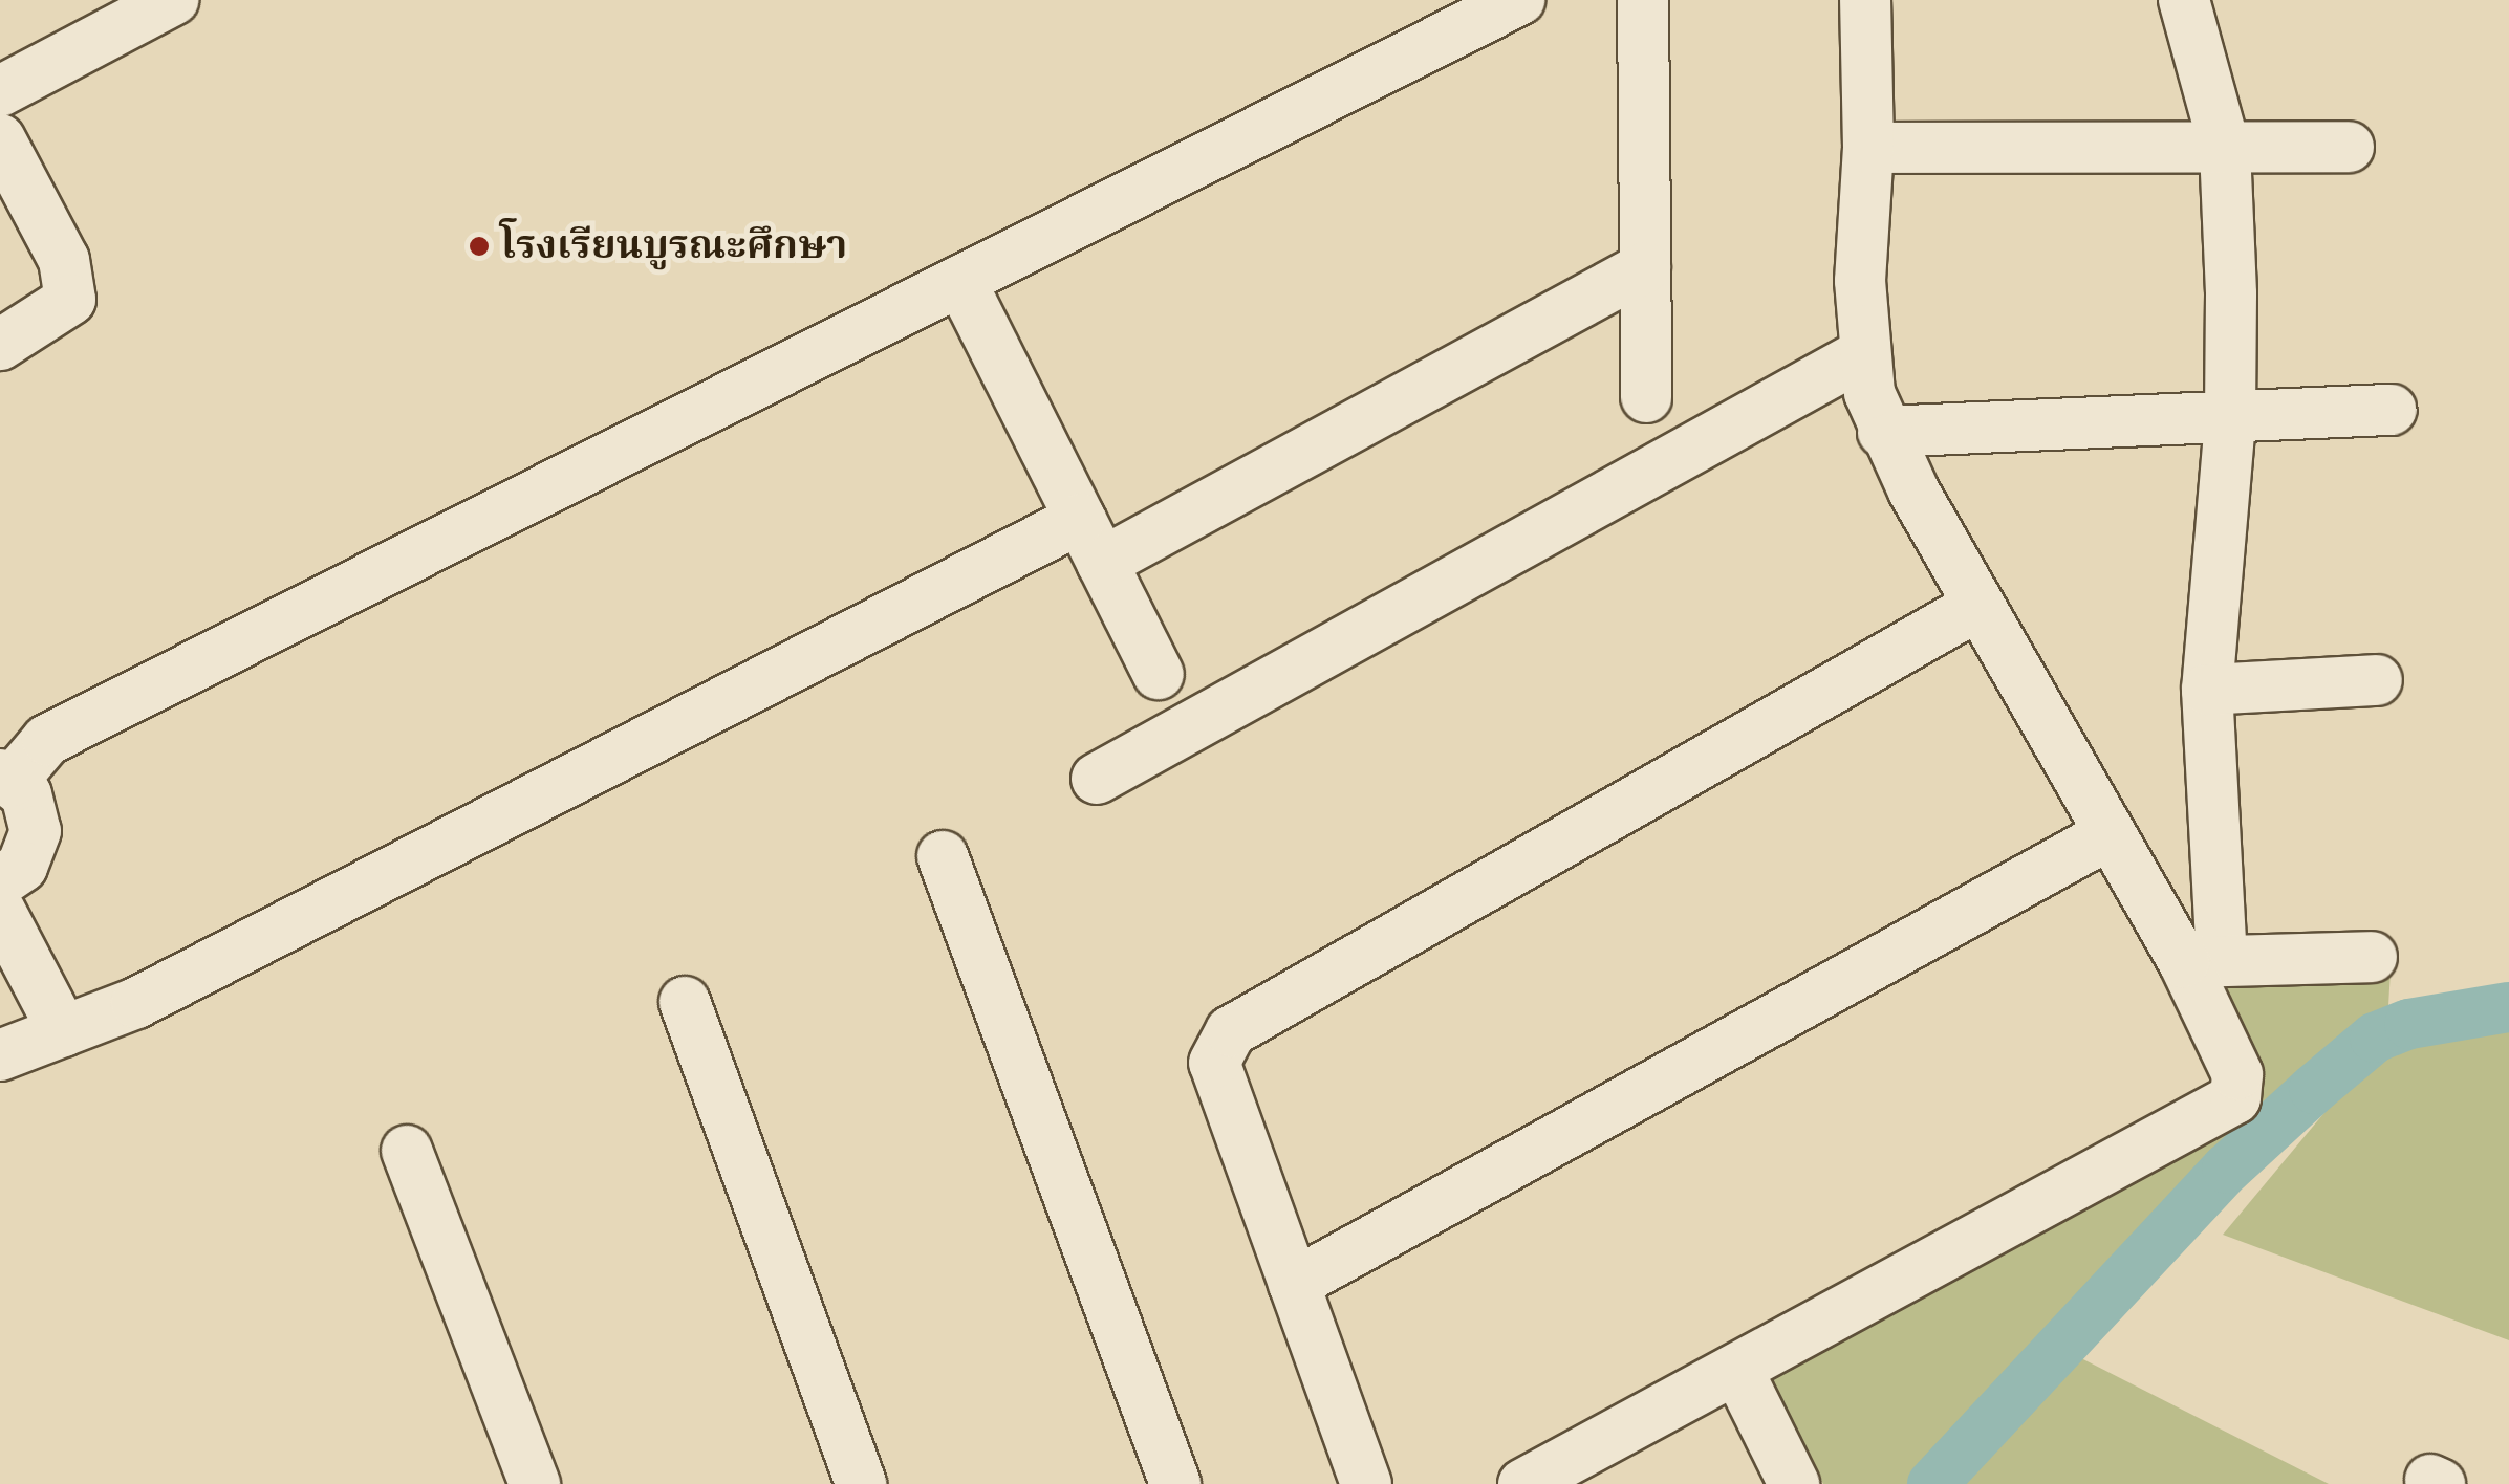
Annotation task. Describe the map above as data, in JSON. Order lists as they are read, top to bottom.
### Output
{
  "places": ["โรงเรียนบูรณะศึกษา"]
}
